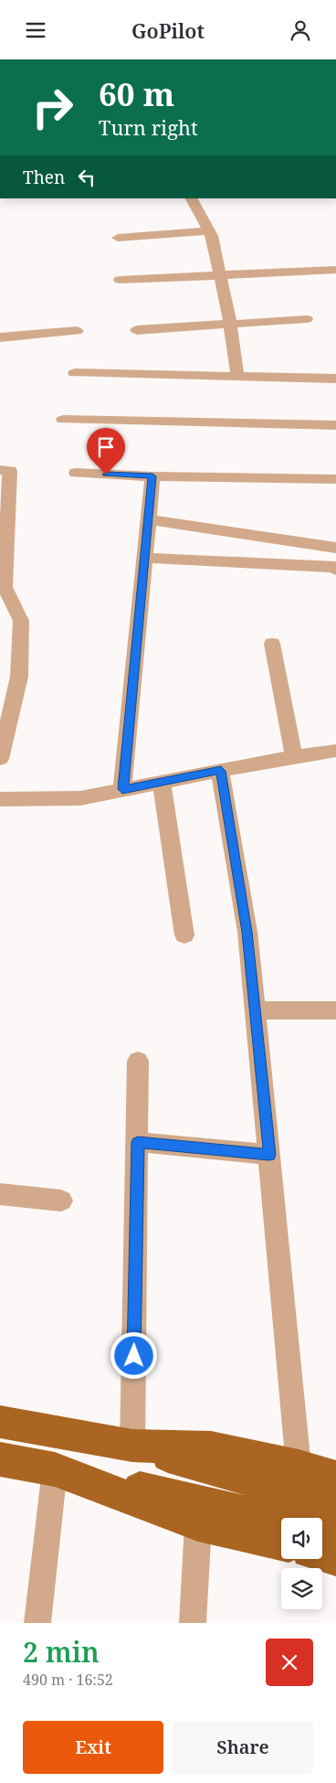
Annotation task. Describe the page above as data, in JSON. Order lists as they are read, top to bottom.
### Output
{
  "page": {
    "header": "GoPilot",
    "turn": ["60 m", "Turn right"],
    "then": "Then",
    "heading": ["2 min", "490 m · 16:52"],
    "buttons": ["Exit", "Share"]
  }
}
